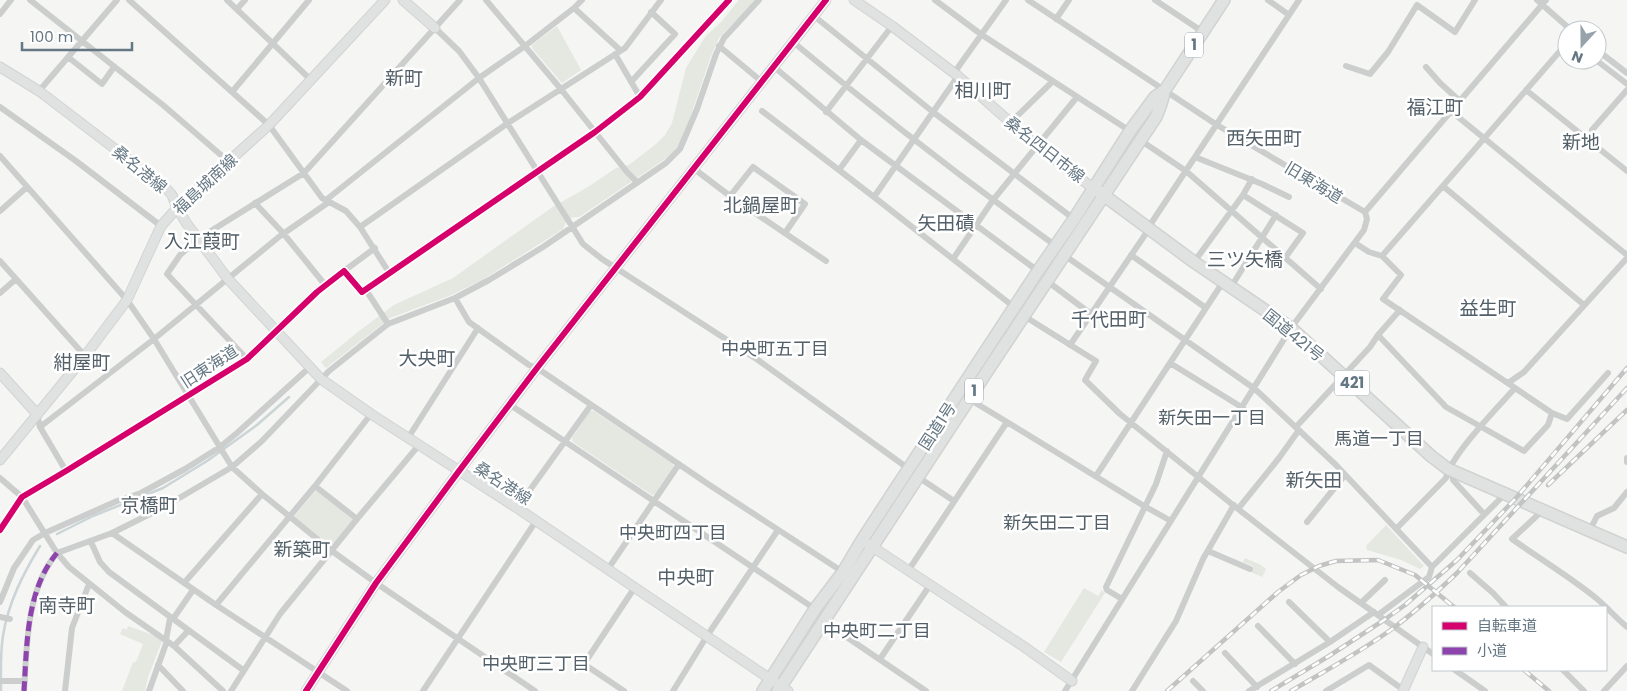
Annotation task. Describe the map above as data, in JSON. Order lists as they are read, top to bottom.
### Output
{
  "streets": {
    "highway": [
      "1",
      "国道421号",
      "421",
      "国道1号"
    ],
    "main road": ["桑名四日市線", "桑名港線", "福島城南線"],
    "street": ["旧東海道"]
  },
  "crossings": [
    ["桑名四日市線", "国道421号"],
    ["桑名四日市線", "国道1号"],
    ["桑名港線", "旧東海道"],
    ["桑名港線", "福島城南線"],
    ["桑名港線", "国道1号"],
    ["旧東海道", "国道1号"],
    ["国道421号", "国道1号"]
  ],
  "districts": [
    "新町",
    "相川町",
    "福江町",
    "西矢田町",
    "新地",
    "北鍋屋町",
    "矢田磧",
    "入江葭町",
    "三ツ矢橋",
    "益生町",
    "千代田町",
    "中央町五丁目",
    "大央町",
    "紺屋町",
    "新矢田一丁目",
    "馬道一丁目",
    "新矢田",
    "京橋町",
    "新矢田二丁目",
    "中央町四丁目",
    "新築町",
    "中央町",
    "南寺町",
    "中央町二丁目",
    "中央町三丁目"
  ],
  "legend": ["自転車道", "小道"],
  "scale_bar": "100 m",
  "north": "bottom"
}
